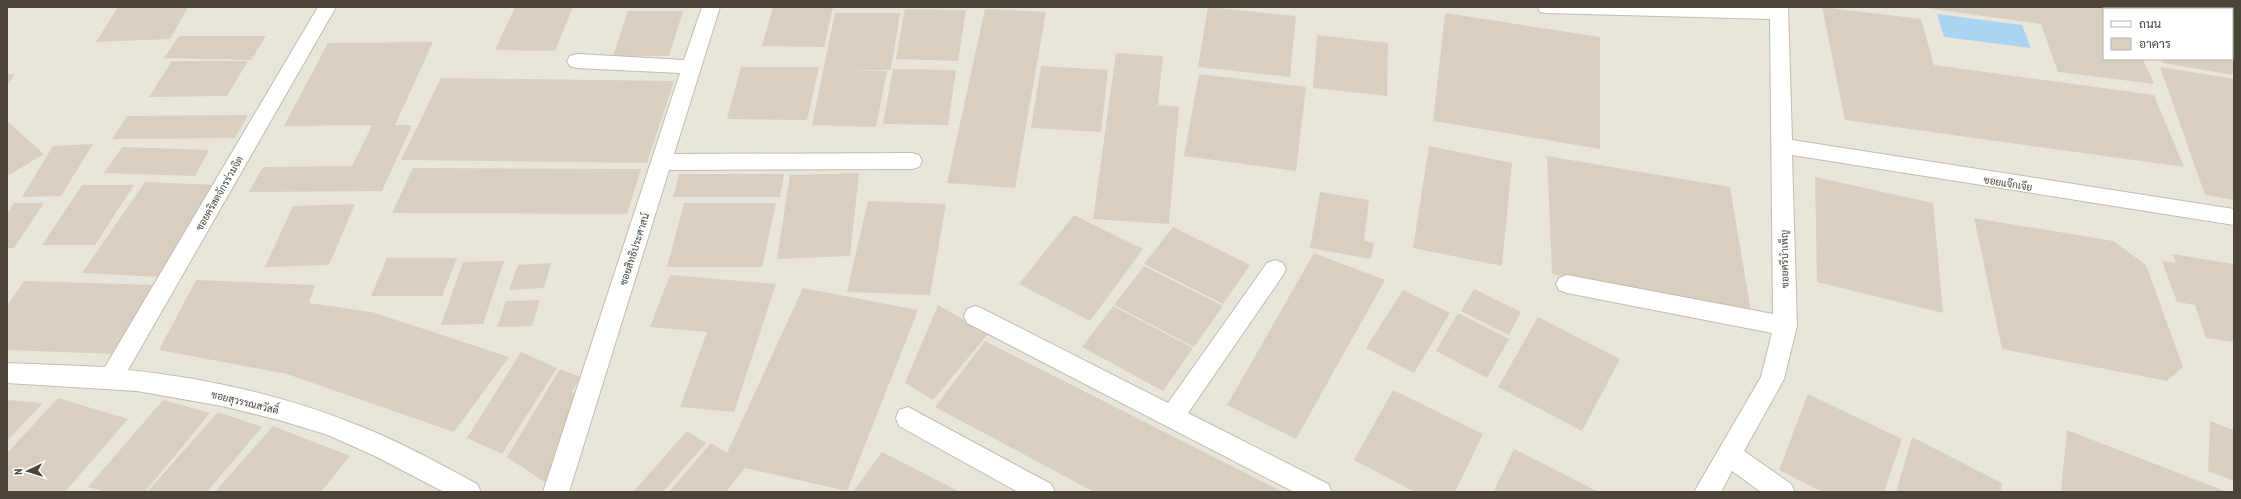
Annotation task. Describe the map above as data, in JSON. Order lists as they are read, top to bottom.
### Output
{
  "streets": {
    "street": [
      "ซอยแจ๊กเจีย",
      "ซอยคริสตจักรร่วมจิต",
      "ซอยสิทธิประศาสน์",
      "ซอยศรีบำเพ็ญ",
      "ซอยสุวรรณสวัสดิ์"
    ]
  },
  "crossings": [
    ["ซอยแจ๊กเจีย", "ซอยศรีบำเพ็ญ"],
    ["ซอยคริสตจักรร่วมจิต", "ซอยสุวรรณสวัสดิ์"]
  ],
  "legend": ["ถนน", "อาคาร"],
  "north": "left"
}
